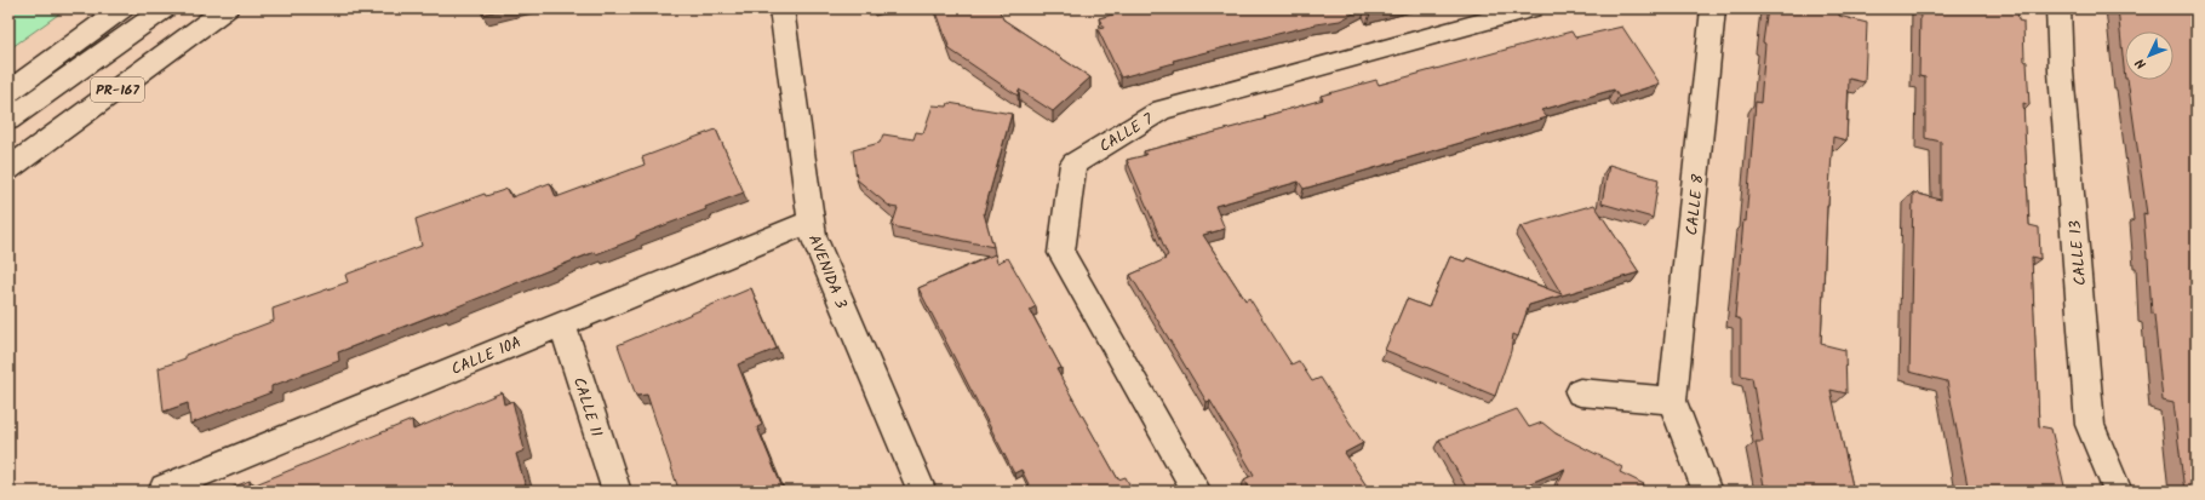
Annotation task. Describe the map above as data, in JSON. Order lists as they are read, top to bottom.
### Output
{
  "streets": {
    "main road": [
      "PR-167",
      "CALLE 7",
      "CALLE 8",
      "CALLE 13",
      "AVENIDA 3",
      "CALLE 10A",
      "CALLE 11"
    ]
  },
  "crossings": [
    ["AVENIDA 3", "CALLE 10A"],
    ["CALLE 10A", "CALLE 11"]
  ],
  "north": "bottom left"
}
